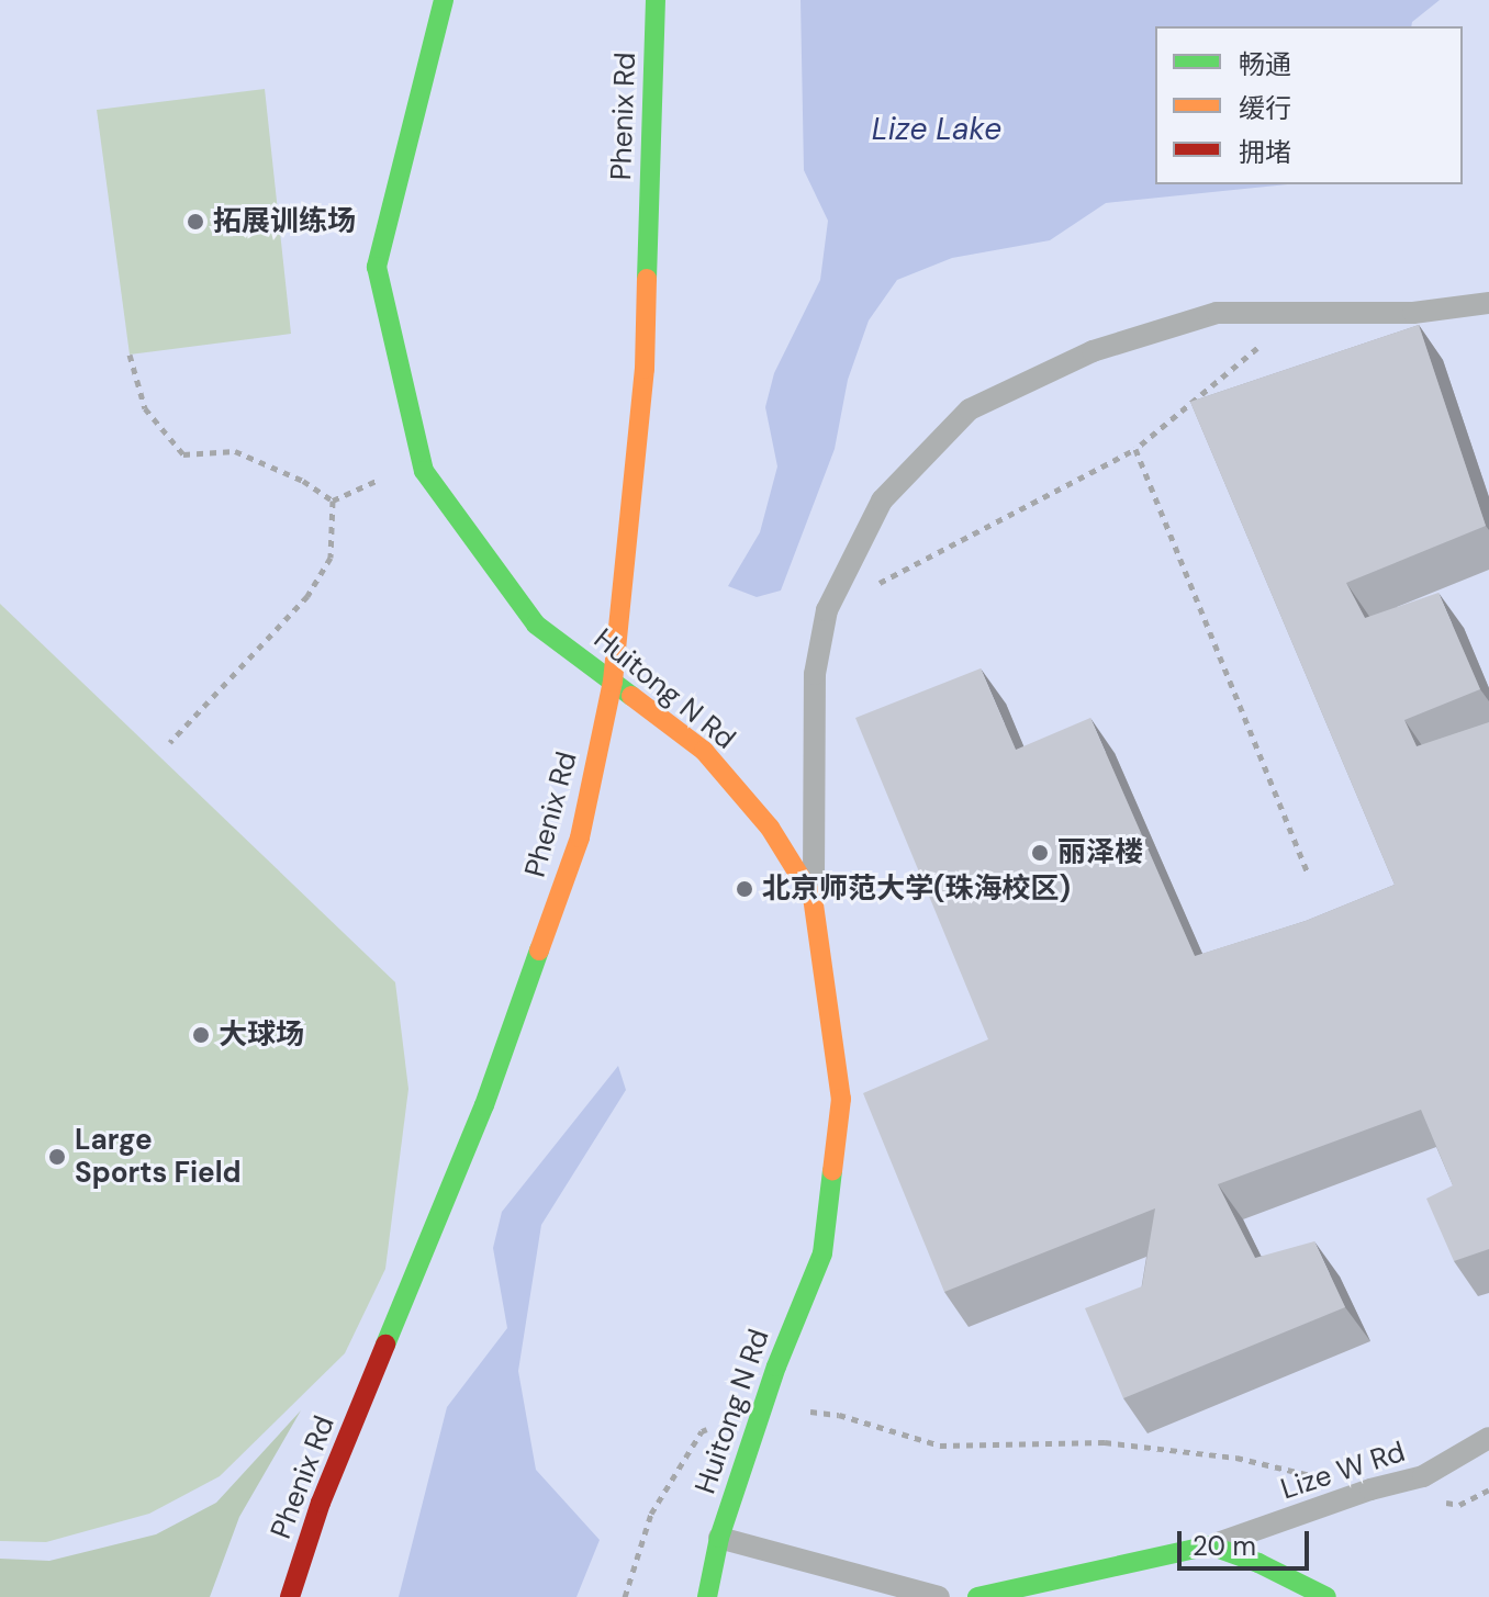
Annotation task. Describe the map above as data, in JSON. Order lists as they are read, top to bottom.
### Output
{
  "streets": {
    "street": ["Phenix Rd", "Huitong N Rd"],
    "lane": ["Lize W Rd"]
  },
  "crossings": [
    ["Phenix Rd", "Huitong N Rd"]
  ],
  "water": ["Lize Lake"],
  "places": [
    "拓展训练场",
    "丽泽楼",
    "北京师范大学(珠海校区)",
    "大球场",
    "Large Sports Field"
  ],
  "legend": ["畅通", "缓行", "拥堵"],
  "scale_bar": "20 m"
}
